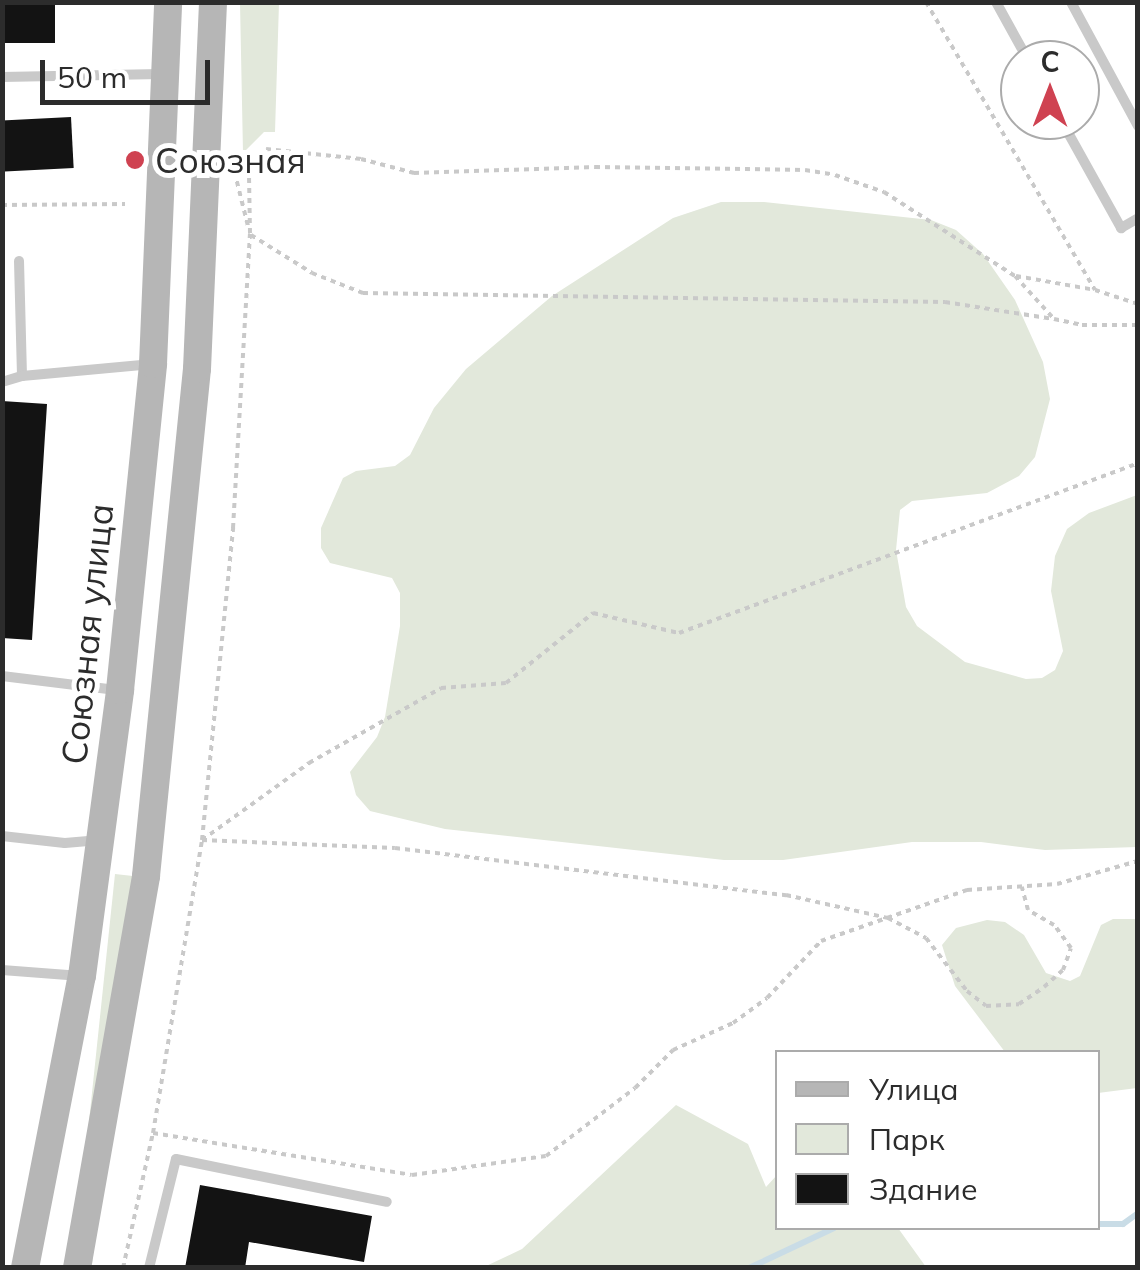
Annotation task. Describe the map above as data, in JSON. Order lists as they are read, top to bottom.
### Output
{
  "streets": {
    "main road": ["Союзная улица"]
  },
  "places": ["Союзная"],
  "legend": ["Улица", "Парк", "Здание"],
  "scale_bar": "50 m",
  "north": "top"
}
